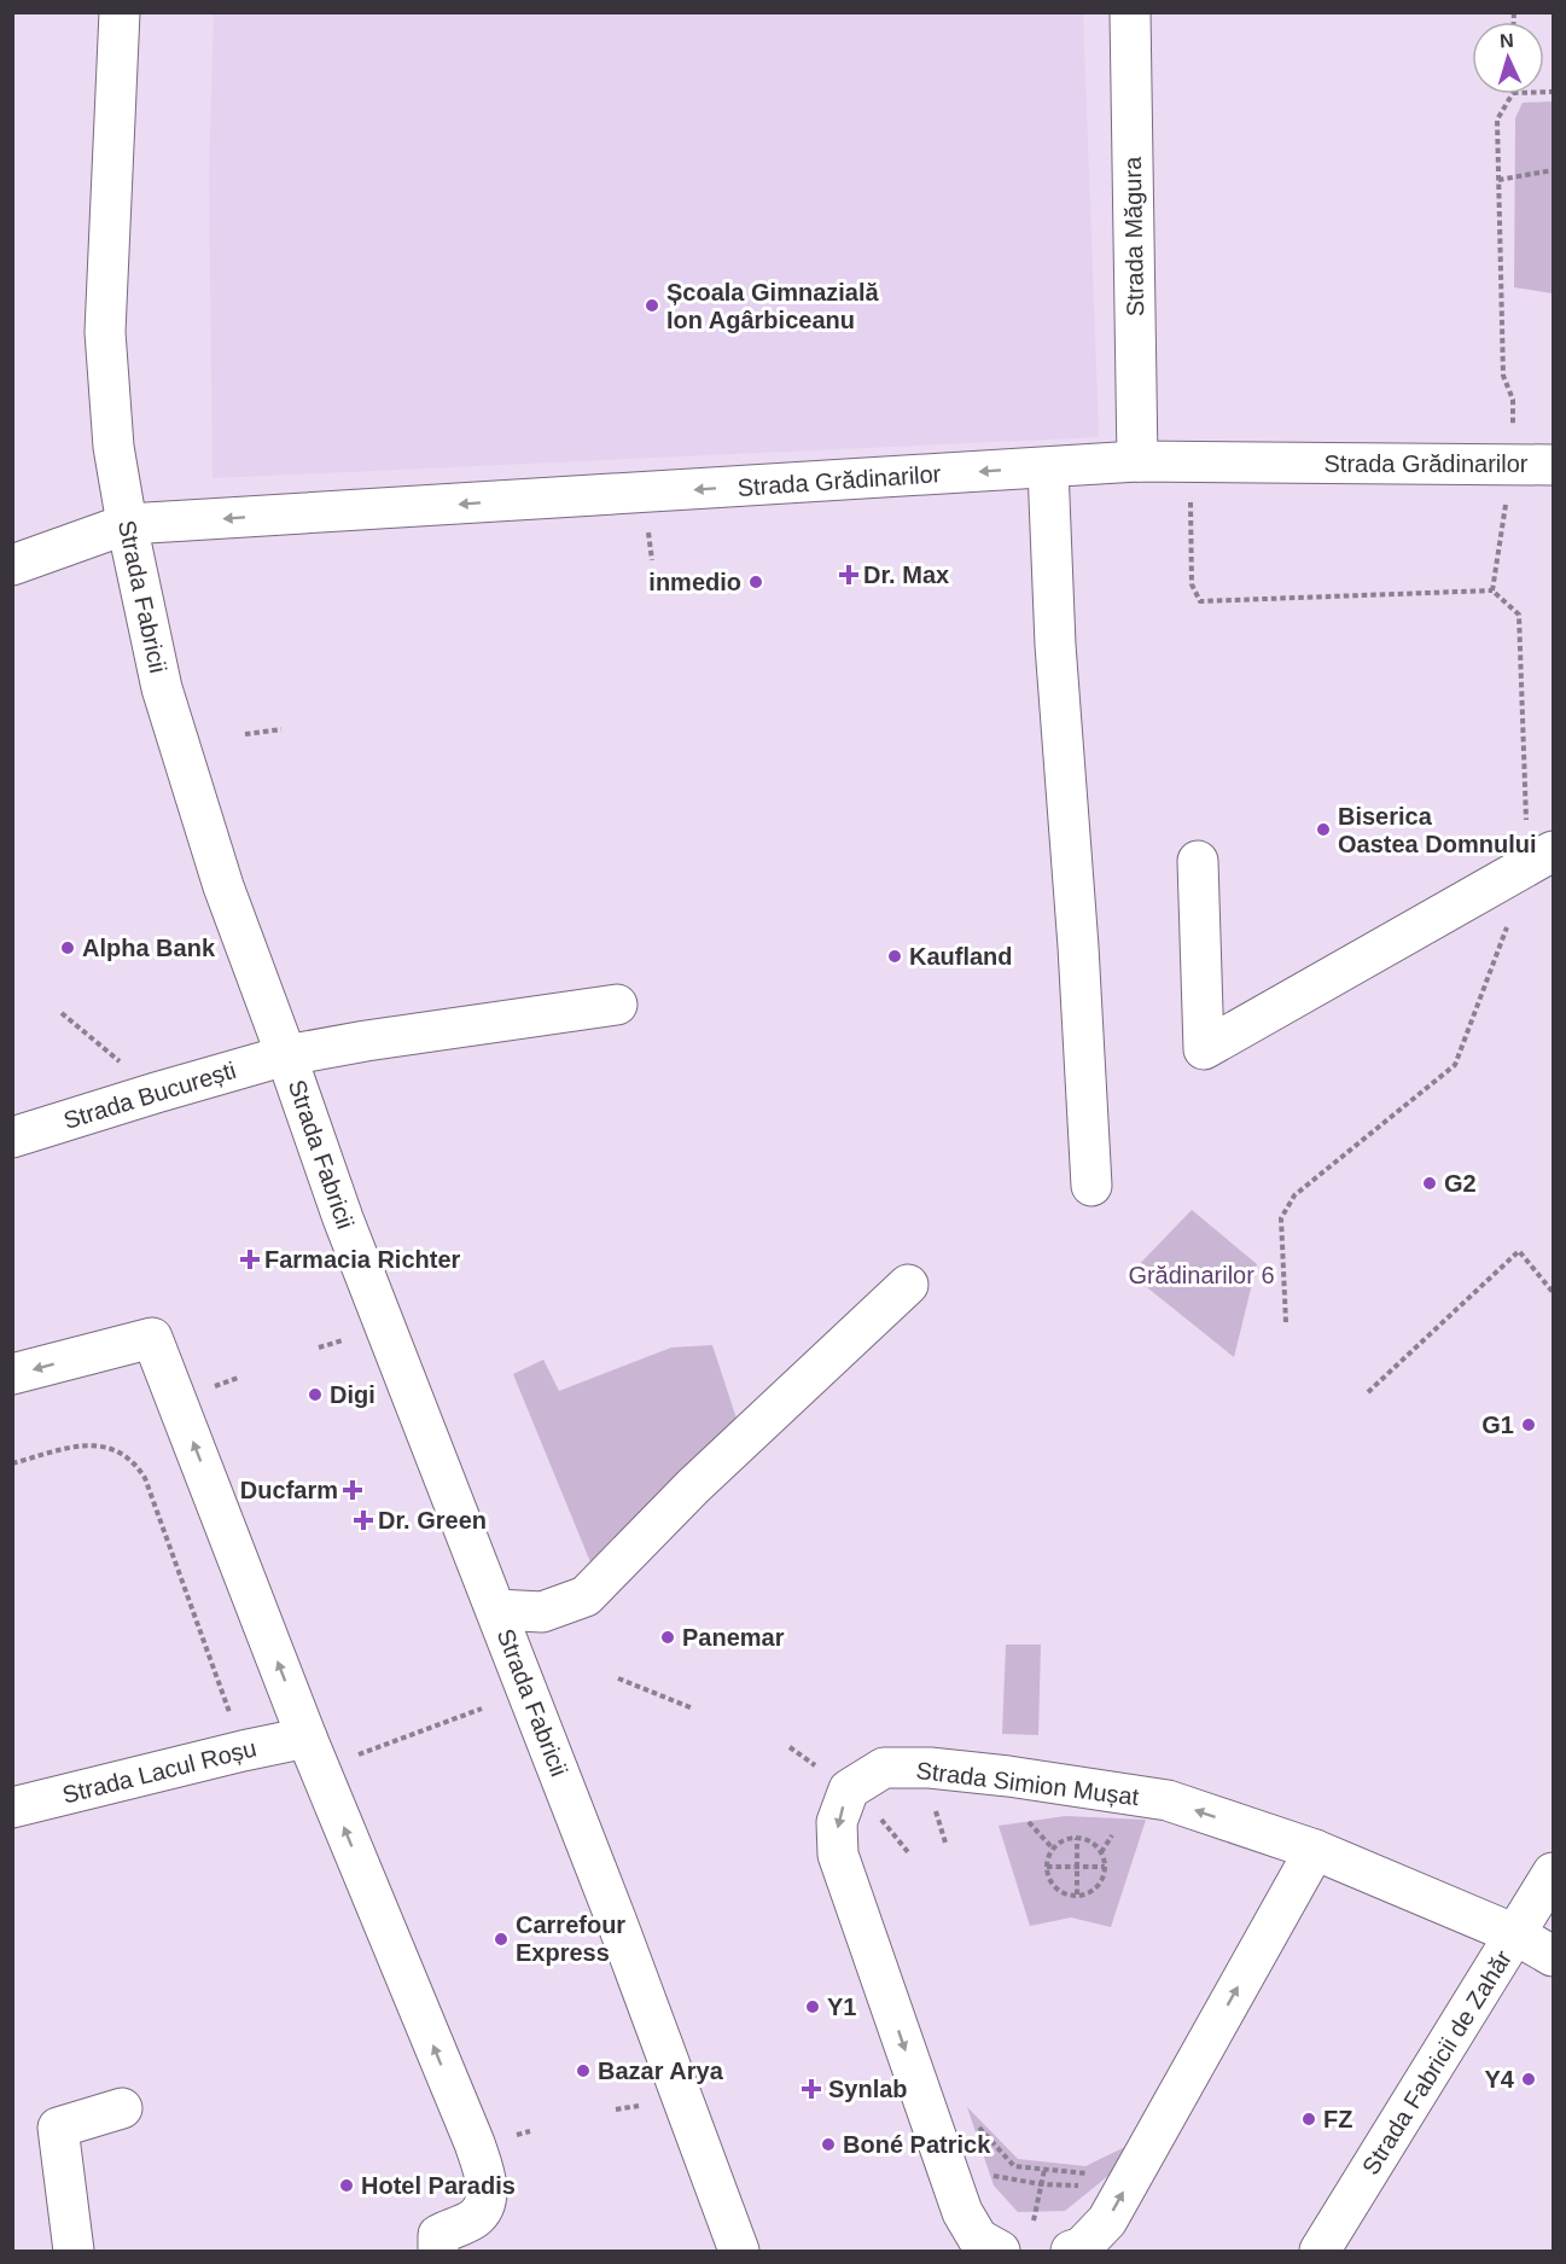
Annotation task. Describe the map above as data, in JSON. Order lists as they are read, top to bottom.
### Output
{
  "streets": {
    "street": [
      "Strada Măgura",
      "Strada Grădinarilor",
      "Strada Fabricii",
      "Strada București",
      "Strada Lacul Roșu",
      "Strada Simion Mușat",
      "Strada Fabricii de Zahăr"
    ]
  },
  "crossings": [
    ["Strada Măgura", "Strada Grădinarilor"],
    ["Strada Grădinarilor", "Strada Fabricii"],
    ["Strada Fabricii", "Strada București"],
    ["Strada Simion Mușat", "Strada Fabricii de Zahăr"]
  ],
  "one_way": ["Strada Grădinarilor"],
  "parks": ["Grădinarilor 6"],
  "places": {
    "other": [
      "Școala Gimnazială Ion Agârbiceanu",
      "inmedio",
      "Biserica Oastea Domnului",
      "Alpha Bank",
      "Kaufland",
      "G2",
      "Digi",
      "G1",
      "Panemar",
      "Carrefour Express",
      "Y1",
      "Bazar Arya",
      "Y4",
      "FZ",
      "Boné Patrick",
      "Hotel Paradis"
    ],
    "health": [
      "Dr. Max",
      "Farmacia Richter",
      "Ducfarm",
      "Dr. Green",
      "Synlab"
    ]
  },
  "north": "top"
}
